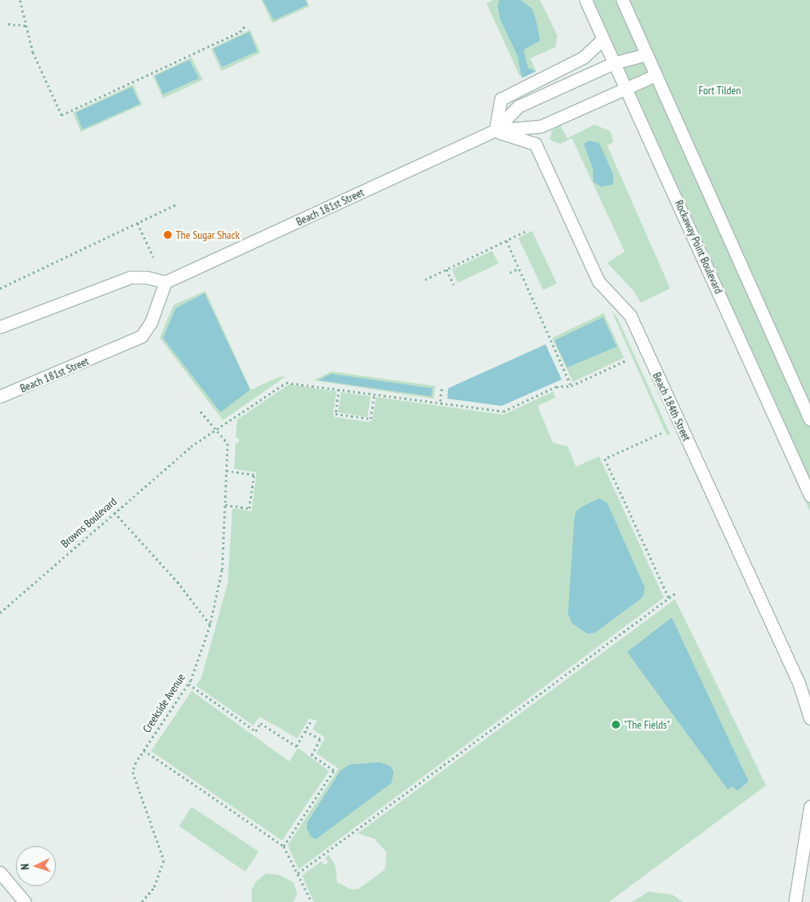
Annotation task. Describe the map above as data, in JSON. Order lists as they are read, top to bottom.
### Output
{
  "streets": {
    "street": ["Beach 181st Street", "Rockaway Point Boulevard", "Beach 184th Street"],
    "path": ["Browns Boulevard", "Creekside Avenue"]
  },
  "crossings": [
    ["Beach 181st Street", "Rockaway Point Boulevard"],
    ["Beach 181st Street", "Beach 184th Street"],
    ["Browns Boulevard", "Creekside Avenue"]
  ],
  "parks": ["Fort Tilden"],
  "places": ["The Sugar Shack", "\"The Fields\""],
  "north": "left"
}
